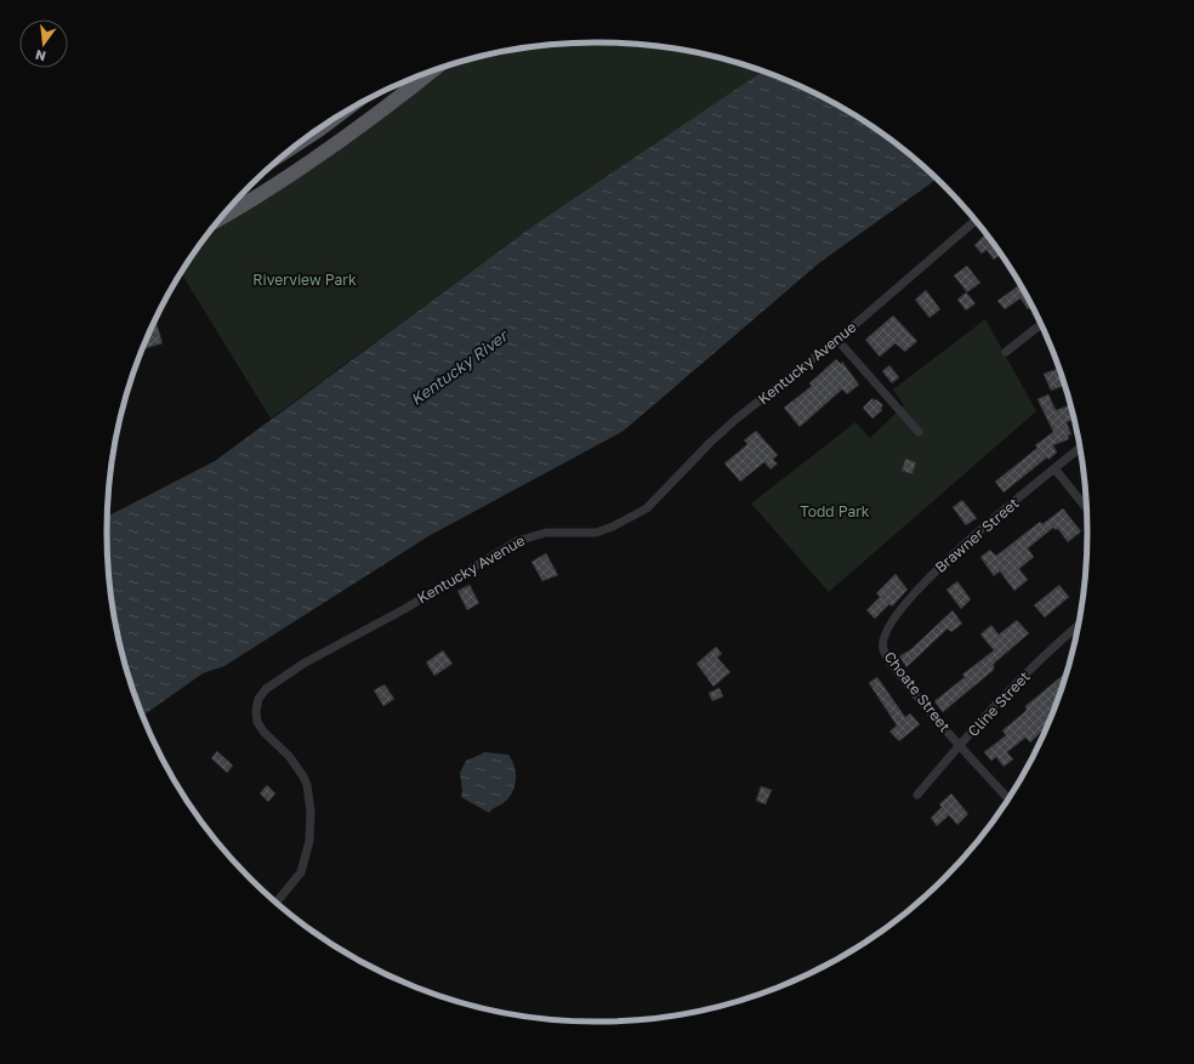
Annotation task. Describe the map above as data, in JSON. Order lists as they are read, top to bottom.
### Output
{
  "streets": {
    "street": [
      "Kentucky Avenue",
      "Brawner Street",
      "Choate Street",
      "Cline Street"
    ]
  },
  "crossings": [
    ["Brawner Street", "Choate Street"],
    ["Choate Street", "Cline Street"]
  ],
  "water": ["Kentucky River"],
  "parks": ["Riverview Park", "Todd Park"],
  "north": "bottom"
}
